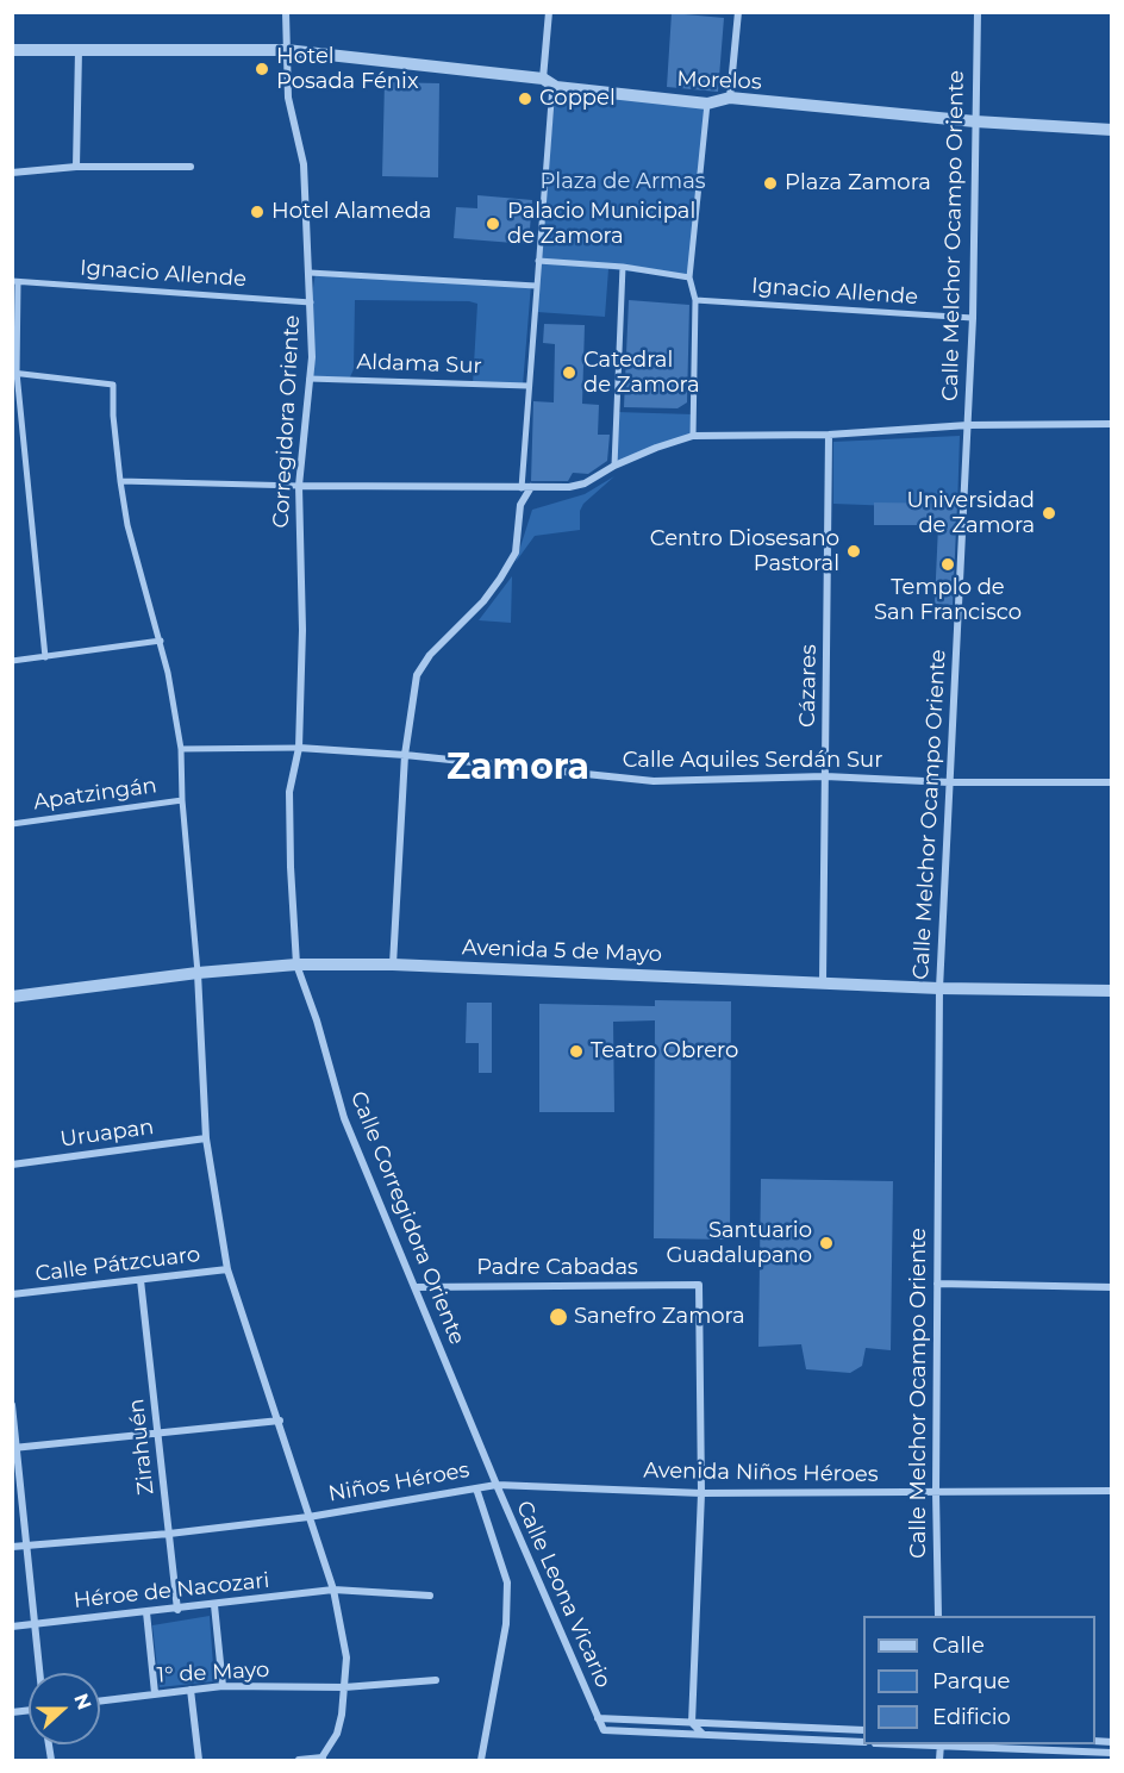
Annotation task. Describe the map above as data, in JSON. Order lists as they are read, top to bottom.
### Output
{
  "streets": {
    "street": [
      "Morelos",
      "Calle Melchor Ocampo Oriente",
      "Ignacio Allende",
      "Aldama Sur",
      "Corregidora Oriente",
      "Cázares",
      "Calle Aquiles Serdán Sur",
      "Apatzingán",
      "Avenida 5 de Mayo",
      "Uruapan",
      "Calle Corregidora Oriente",
      "Calle Pátzcuaro",
      "Padre Cabadas",
      "Zirahuén",
      "Avenida Niños Héroes",
      "Niños Héroes",
      "Héroe de Nacozari",
      "Calle Leona Vicario",
      "1° de Mayo"
    ]
  },
  "crossings": [
    ["Morelos", "Calle Melchor Ocampo Oriente"],
    ["Morelos", "Corregidora Oriente"],
    ["Calle Melchor Ocampo Oriente", "Ignacio Allende"],
    ["Calle Melchor Ocampo Oriente", "Calle Aquiles Serdán Sur"],
    ["Calle Melchor Ocampo Oriente", "Avenida 5 de Mayo"],
    ["Calle Melchor Ocampo Oriente", "Avenida Niños Héroes"],
    ["Ignacio Allende", "Corregidora Oriente"],
    ["Aldama Sur", "Corregidora Oriente"],
    ["Corregidora Oriente", "Calle Aquiles Serdán Sur"],
    ["Corregidora Oriente", "Calle Corregidora Oriente"],
    ["Cázares", "Calle Aquiles Serdán Sur"],
    ["Cázares", "Avenida 5 de Mayo"],
    ["Calle Aquiles Serdán Sur", "Calle Corregidora Oriente"],
    ["Avenida 5 de Mayo", "Calle Corregidora Oriente"],
    ["Calle Corregidora Oriente", "Padre Cabadas"],
    ["Calle Corregidora Oriente", "Avenida Niños Héroes"],
    ["Calle Corregidora Oriente", "Niños Héroes"],
    ["Calle Corregidora Oriente", "Calle Leona Vicario"],
    ["Calle Pátzcuaro", "Zirahuén"],
    ["Padre Cabadas", "Avenida Niños Héroes"],
    ["Zirahuén", "Niños Héroes"],
    ["Zirahuén", "Héroe de Nacozari"],
    ["Avenida Niños Héroes", "Niños Héroes"],
    ["Avenida Niños Héroes", "Calle Leona Vicario"],
    ["Niños Héroes", "Calle Leona Vicario"]
  ],
  "districts": ["Zamora"],
  "parks": ["Plaza de Armas"],
  "places": [
    "Hotel Posada Fénix",
    "Coppel",
    "Plaza Zamora",
    "Hotel Alameda",
    "Palacio Municipal de Zamora",
    "Catedral de Zamora",
    "Universidad de Zamora",
    "Centro Diosesano Pastoral",
    "Templo de San Francisco",
    "Teatro Obrero",
    "Santuario Guadalupano",
    "Sanefro Zamora"
  ],
  "legend": ["Calle", "Parque", "Edificio"],
  "north": "right"
}
